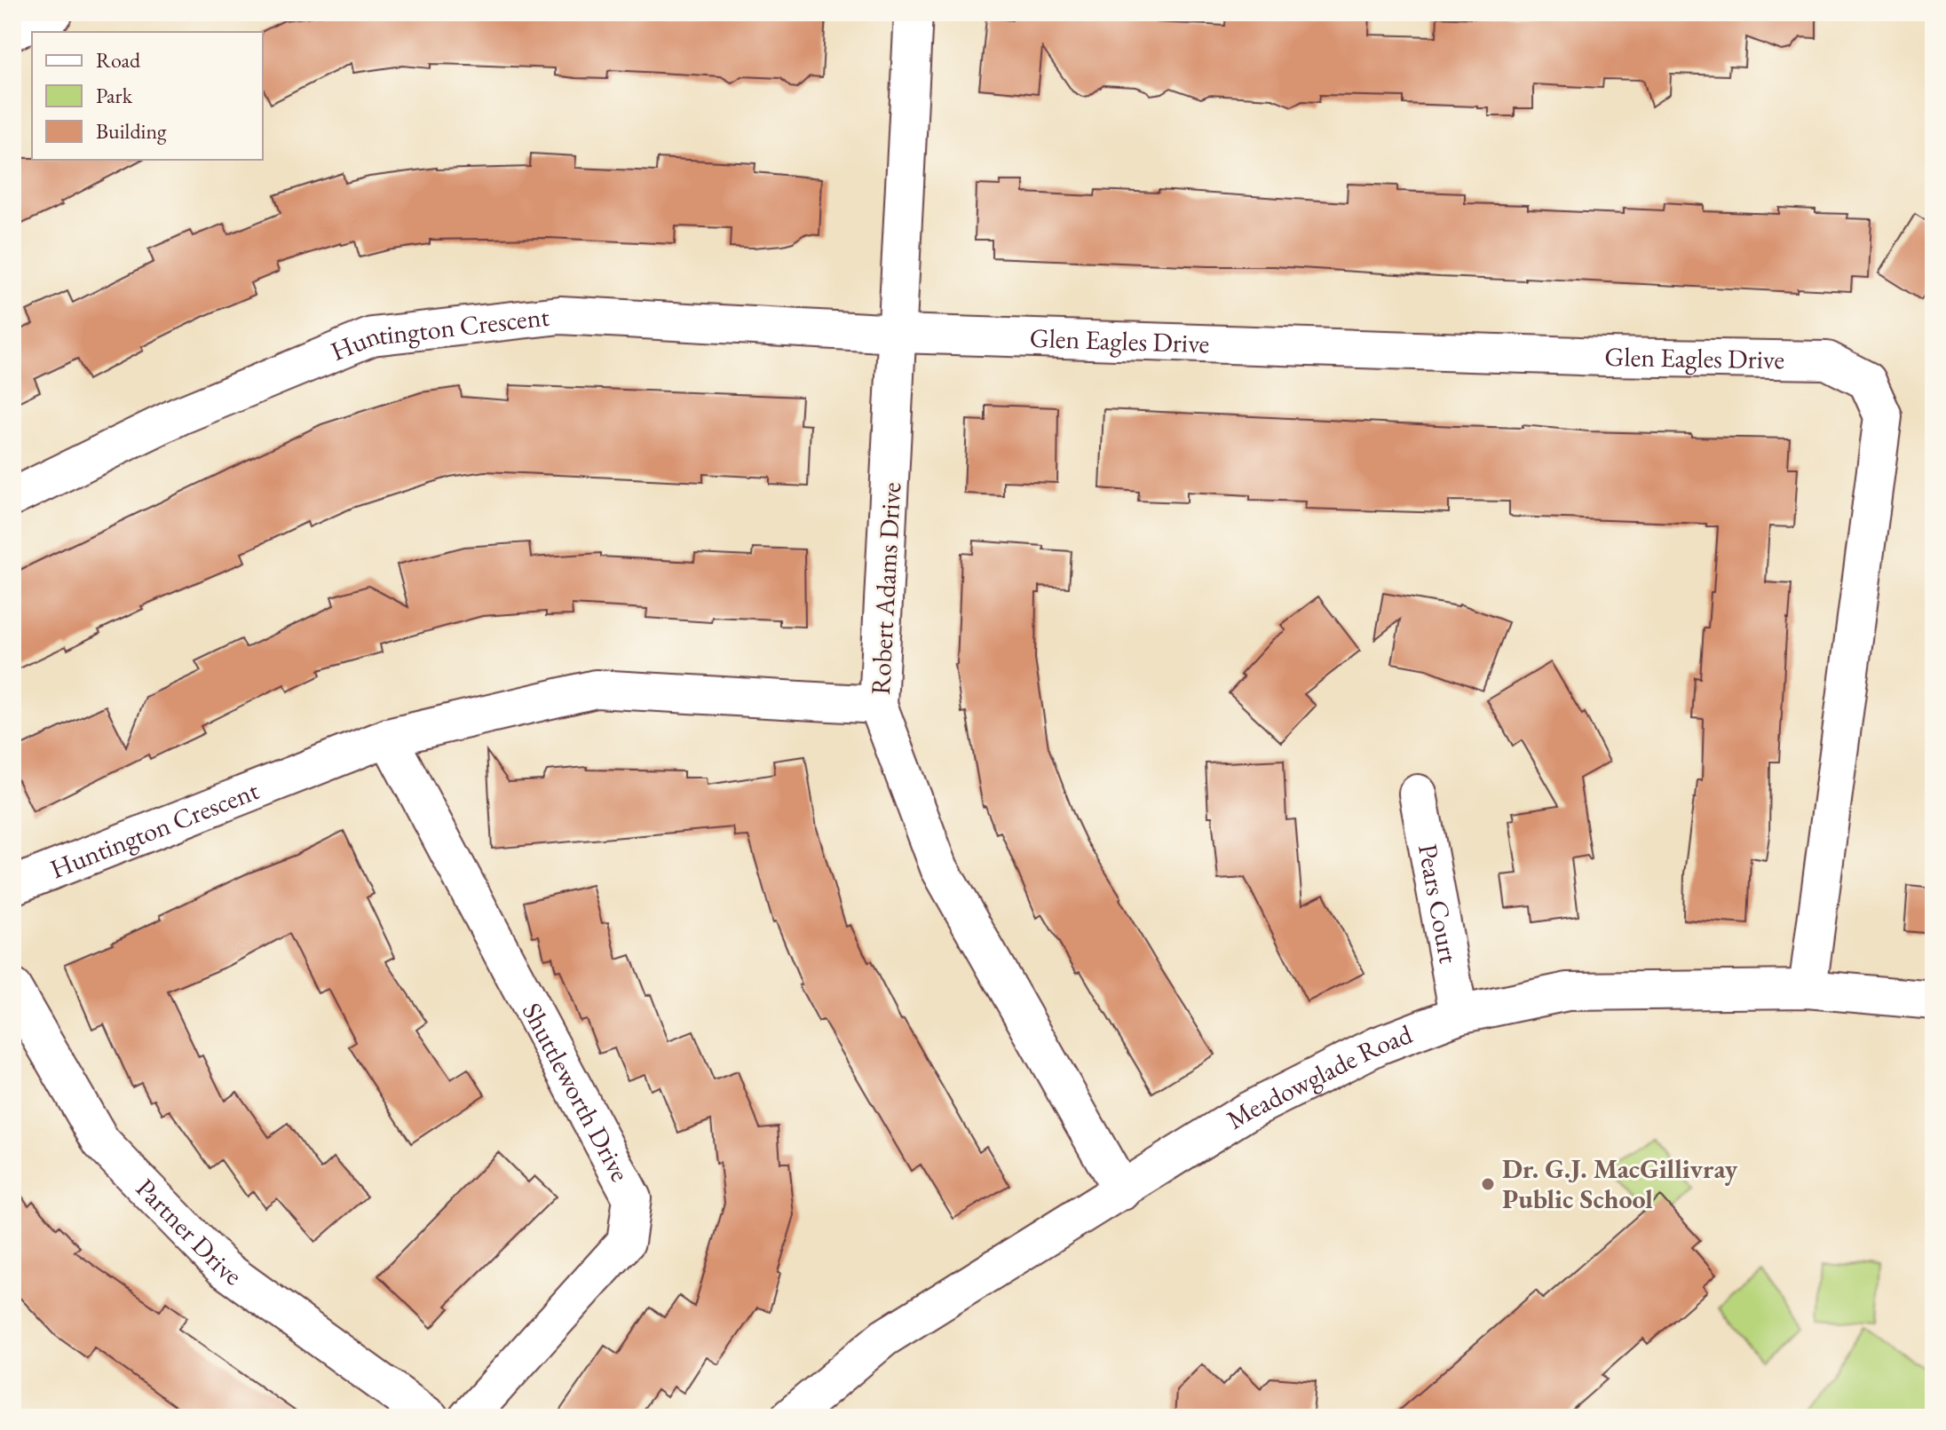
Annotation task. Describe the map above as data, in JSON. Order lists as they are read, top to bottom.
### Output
{
  "streets": {
    "street": [
      "Huntington Crescent",
      "Glen Eagles Drive",
      "Robert Adams Drive",
      "Pears Court",
      "Meadowglade Road",
      "Shuttleworth Drive",
      "Partner Drive"
    ]
  },
  "crossings": [
    ["Huntington Crescent", "Glen Eagles Drive"],
    ["Huntington Crescent", "Robert Adams Drive"],
    ["Huntington Crescent", "Shuttleworth Drive"],
    ["Glen Eagles Drive", "Robert Adams Drive"],
    ["Glen Eagles Drive", "Meadowglade Road"],
    ["Robert Adams Drive", "Meadowglade Road"],
    ["Pears Court", "Meadowglade Road"]
  ],
  "places": ["Dr. G.J. MacGillivray Public School"],
  "legend": ["Road", "Park", "Building"]
}
